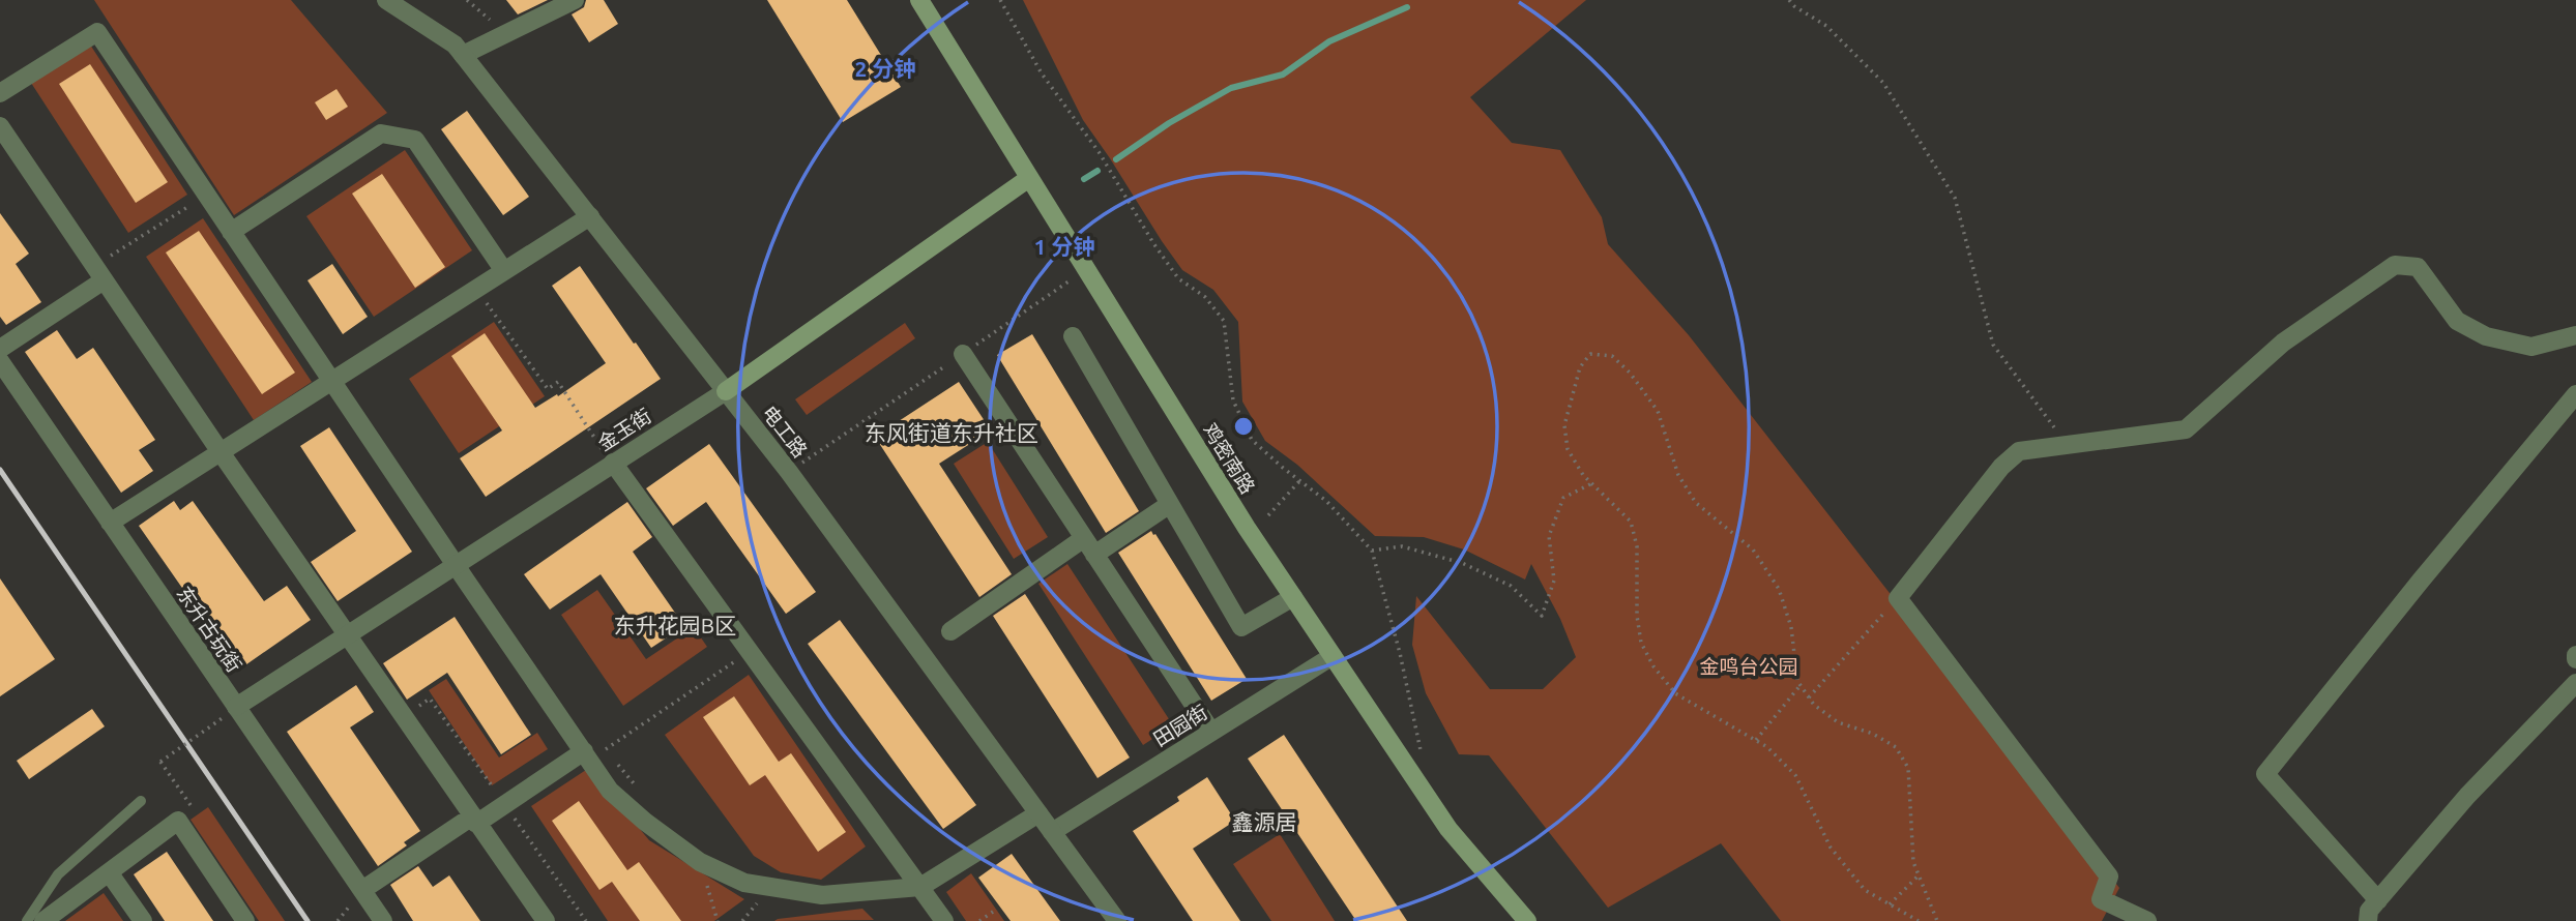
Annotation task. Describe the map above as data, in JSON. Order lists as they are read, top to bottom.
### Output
{
  "streets": {
    "main road": ["金玉街", "鸡密南路"],
    "street": ["电工路", "东升古玩街", "田园街"]
  },
  "crossings": [
    ["金玉街", "电工路"],
    ["金玉街", "鸡密南路"],
    ["金玉街", "东升古玩街"],
    ["电工路", "田园街"],
    ["鸡密南路", "田园街"]
  ],
  "districts": ["东风街道东升社区", "东升花园B区", "鑫源居"],
  "parks": ["金鸣台公园"],
  "rings": ["2 分钟", "1 分钟"]
}
